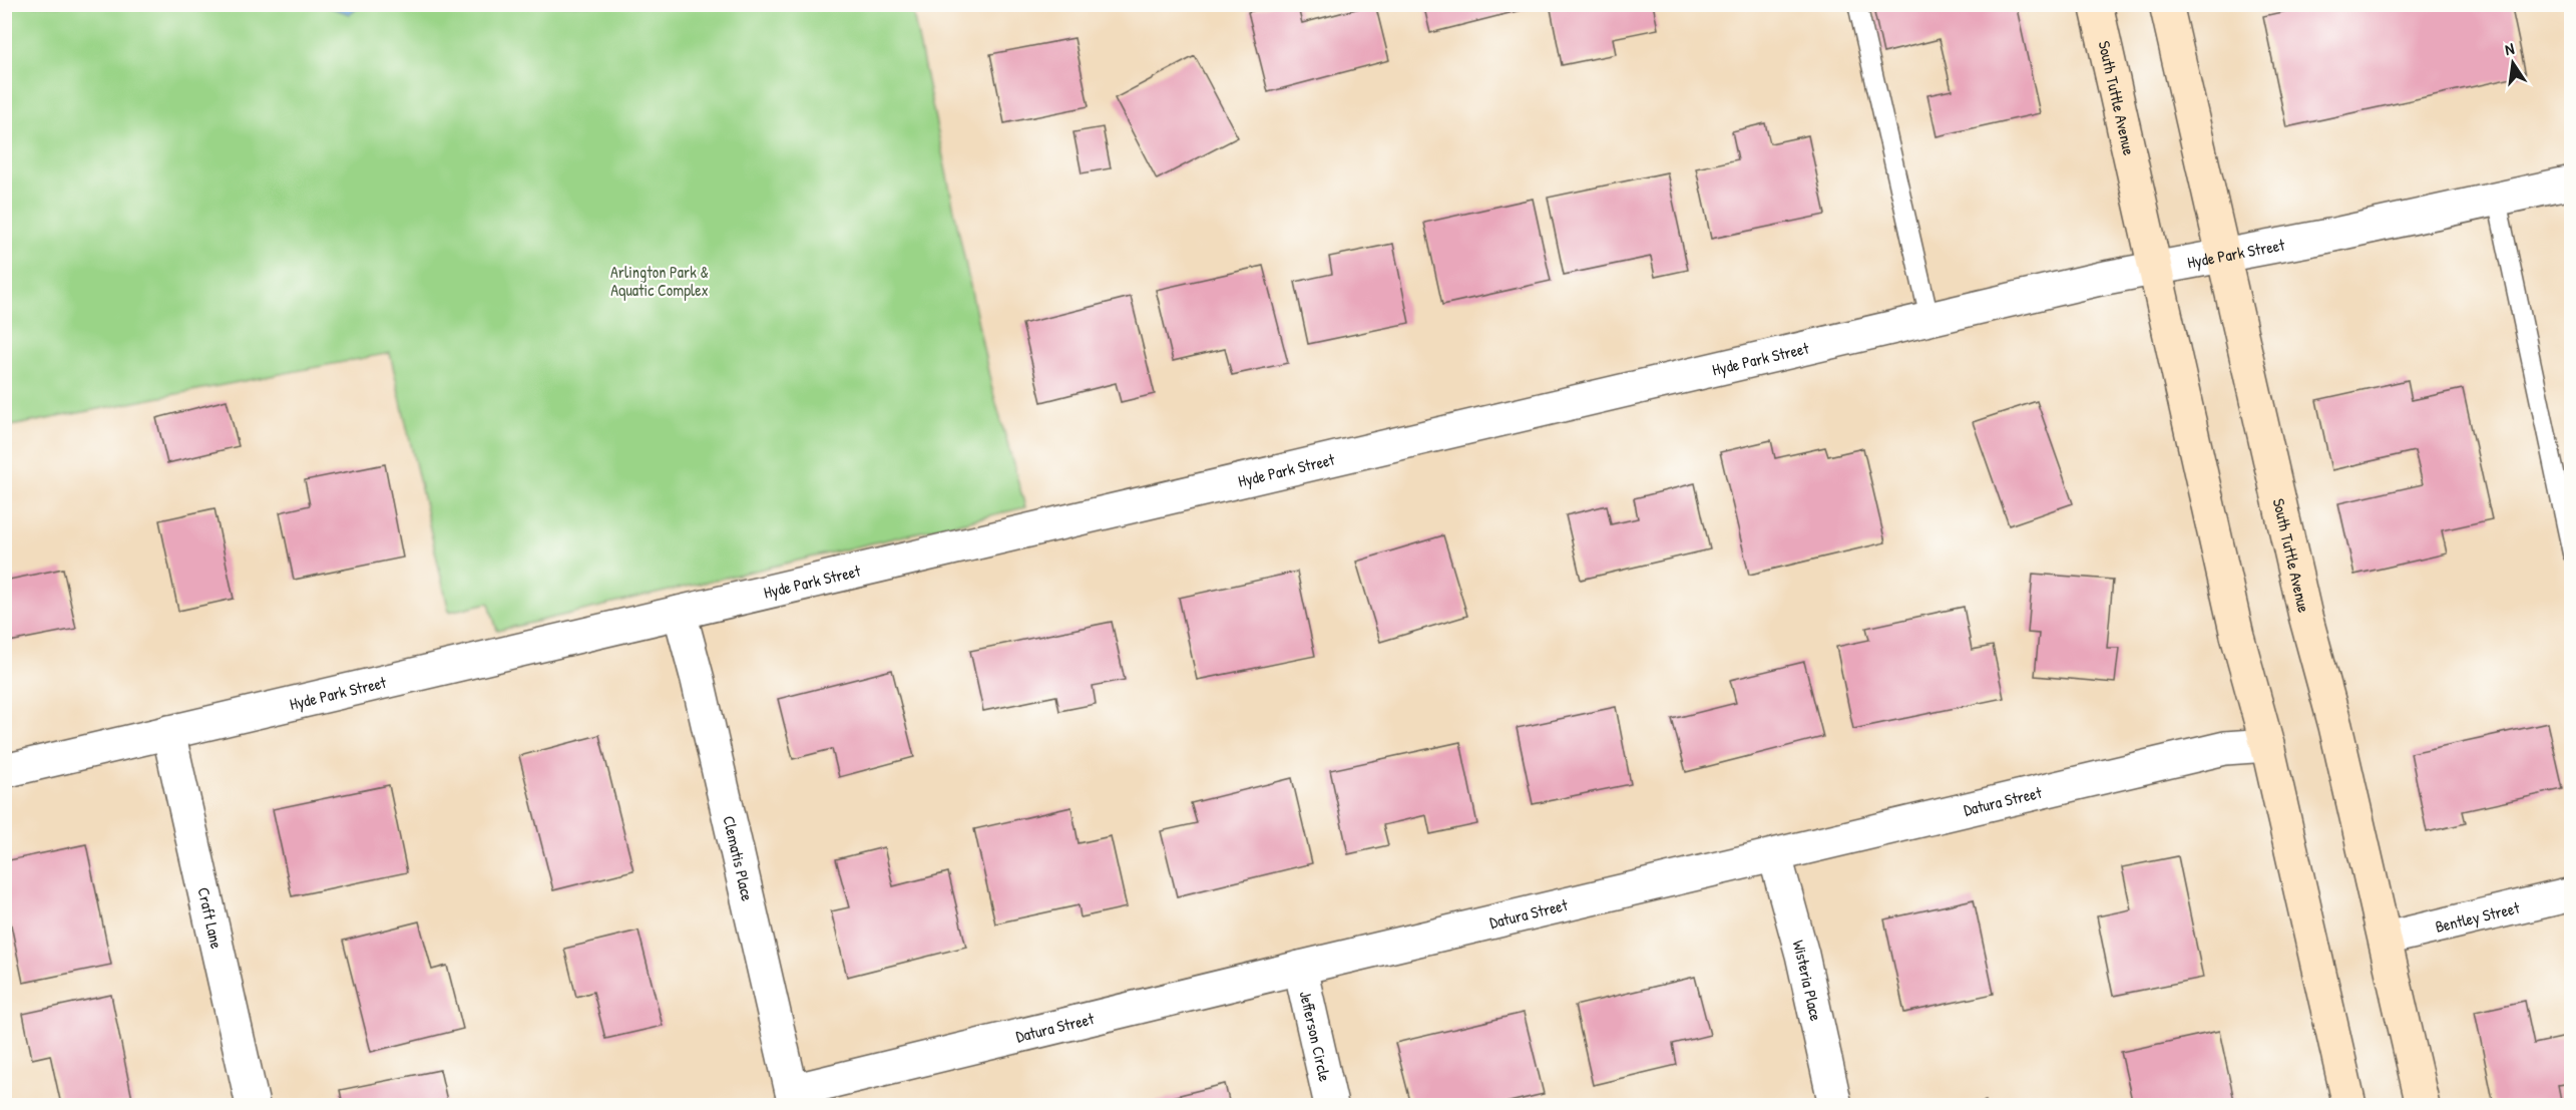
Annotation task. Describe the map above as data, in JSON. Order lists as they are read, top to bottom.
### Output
{
  "streets": {
    "main road": ["South Tuttle Avenue"],
    "street": [
      "Hyde Park Street",
      "Datura Street",
      "Clematis Place",
      "Bentley Street",
      "Craft Lane",
      "Wisteria Place",
      "Jefferson Circle"
    ]
  },
  "crossings": [
    ["South Tuttle Avenue", "Hyde Park Street"],
    ["South Tuttle Avenue", "Datura Street"],
    ["South Tuttle Avenue", "Bentley Street"],
    ["Hyde Park Street", "Clematis Place"],
    ["Hyde Park Street", "Craft Lane"],
    ["Datura Street", "Clematis Place"],
    ["Datura Street", "Wisteria Place"],
    ["Datura Street", "Jefferson Circle"]
  ],
  "parks": ["Arlington Park & Aquatic Complex"],
  "north": "top"
}
